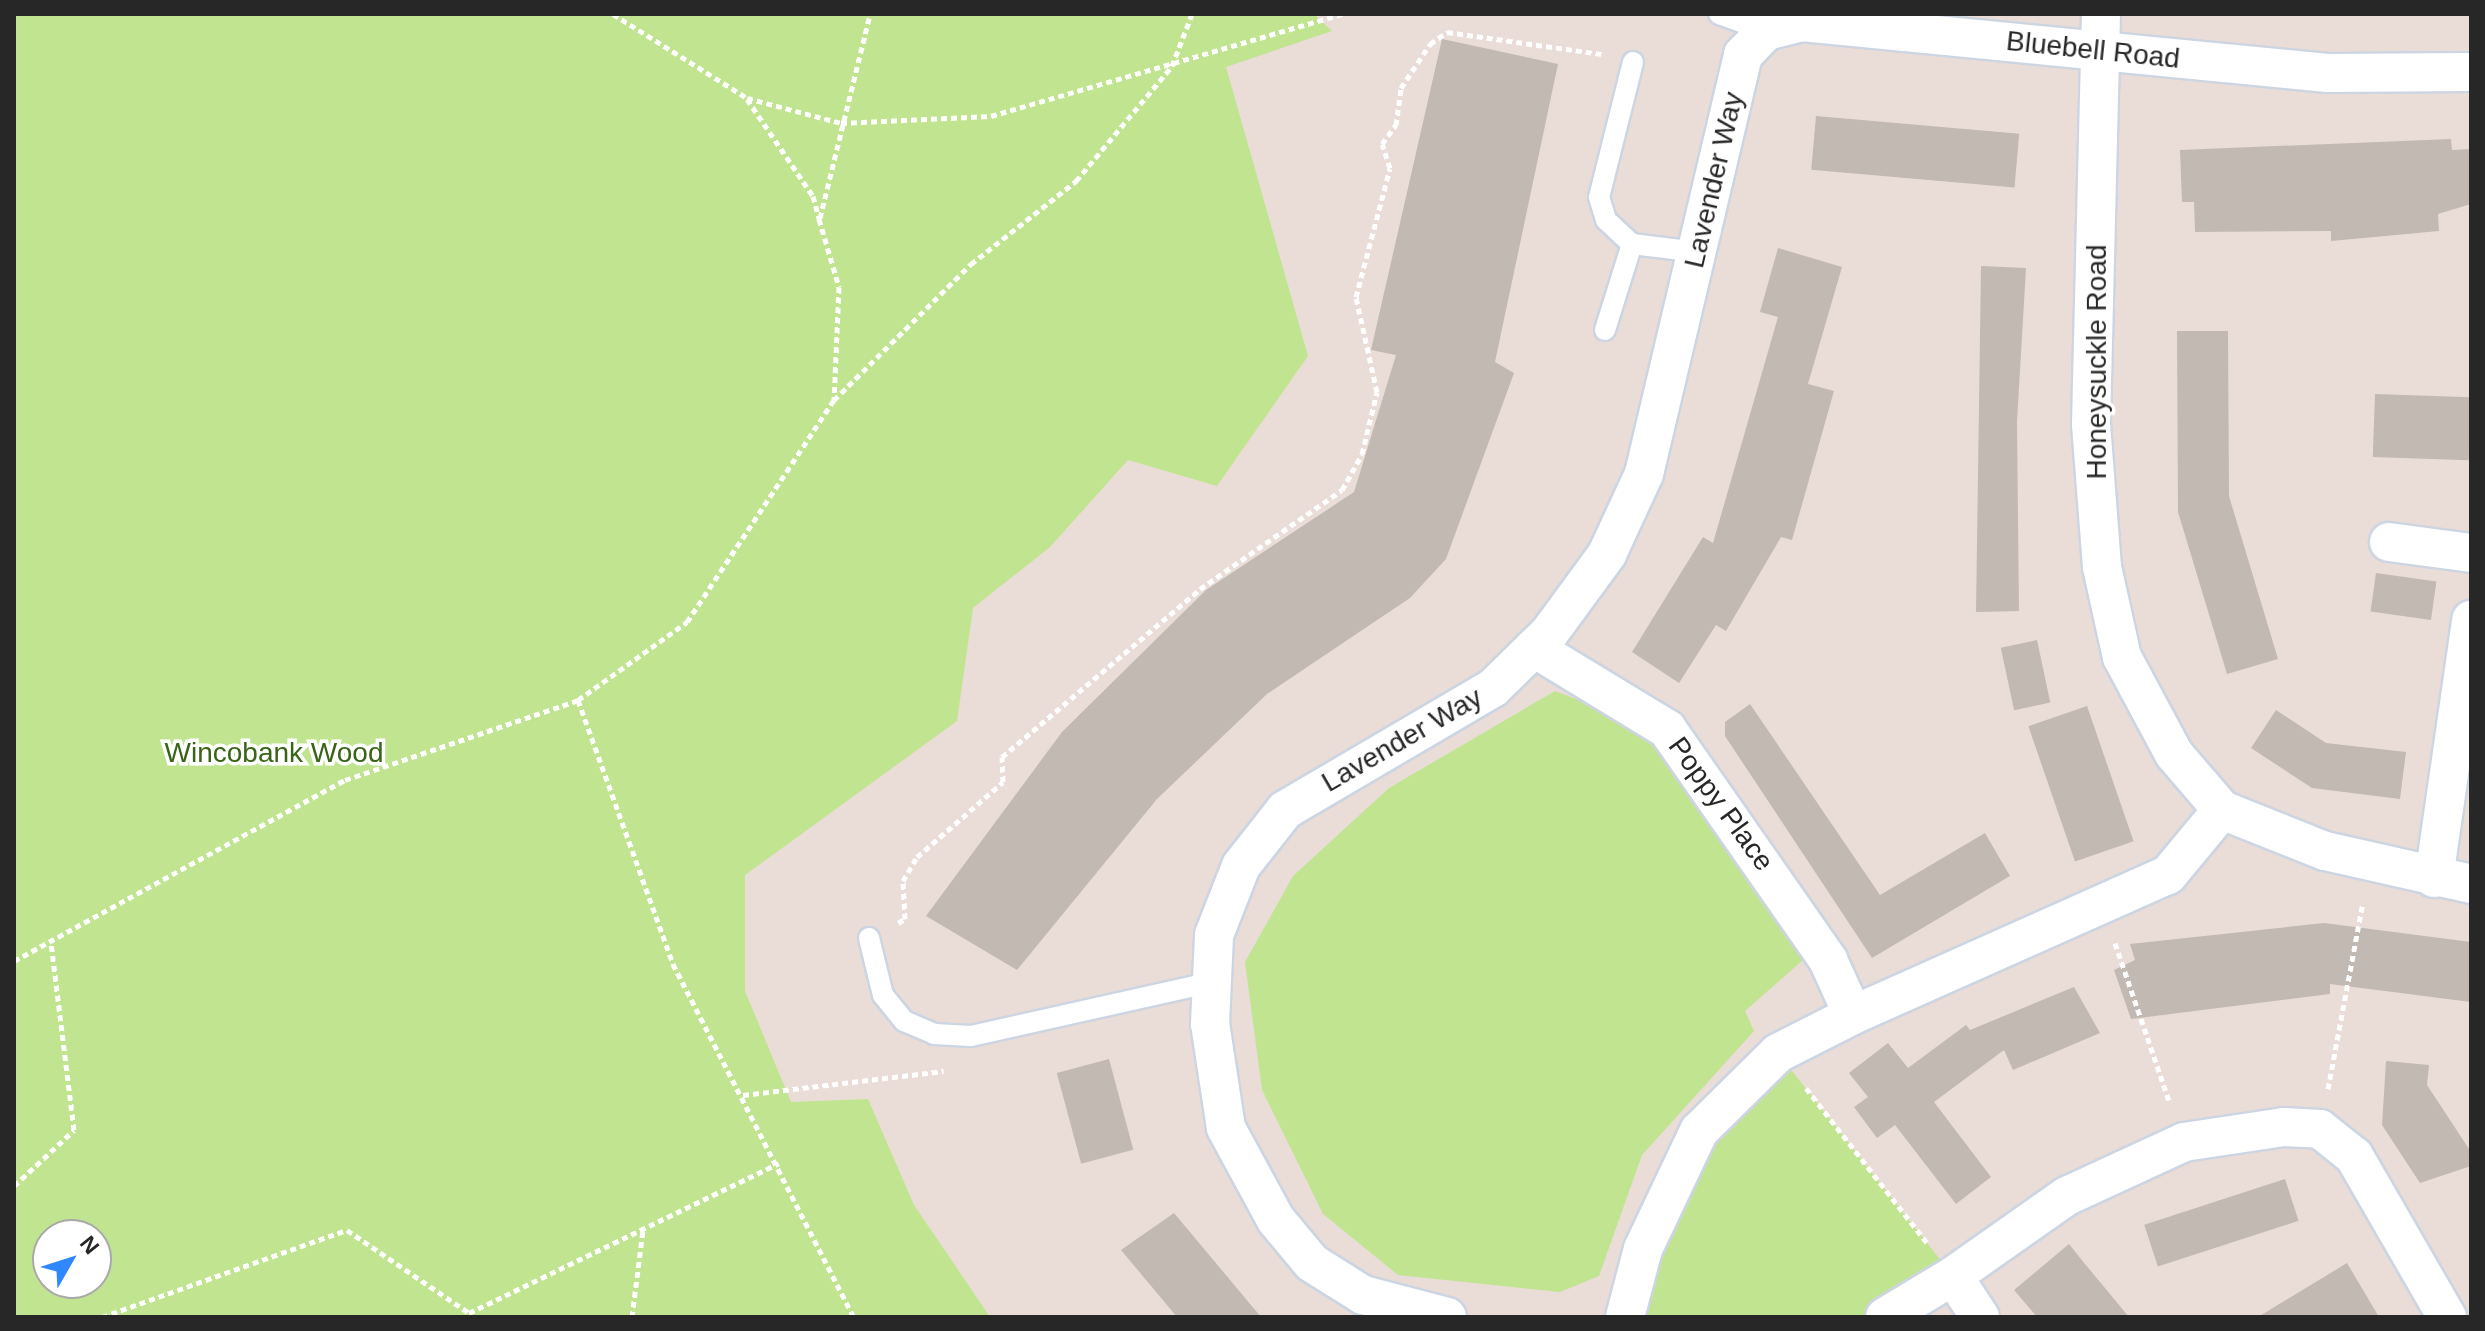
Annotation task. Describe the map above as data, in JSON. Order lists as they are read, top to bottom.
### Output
{
  "streets": {
    "street": [
      "Bluebell Road",
      "Lavender Way",
      "Honeysuckle Road",
      "Poppy Place"
    ]
  },
  "crossings": [
    ["Bluebell Road", "Lavender Way"],
    ["Bluebell Road", "Honeysuckle Road"],
    ["Lavender Way", "Poppy Place"]
  ],
  "parks": ["Wincobank Wood"],
  "north": "top right"
}
